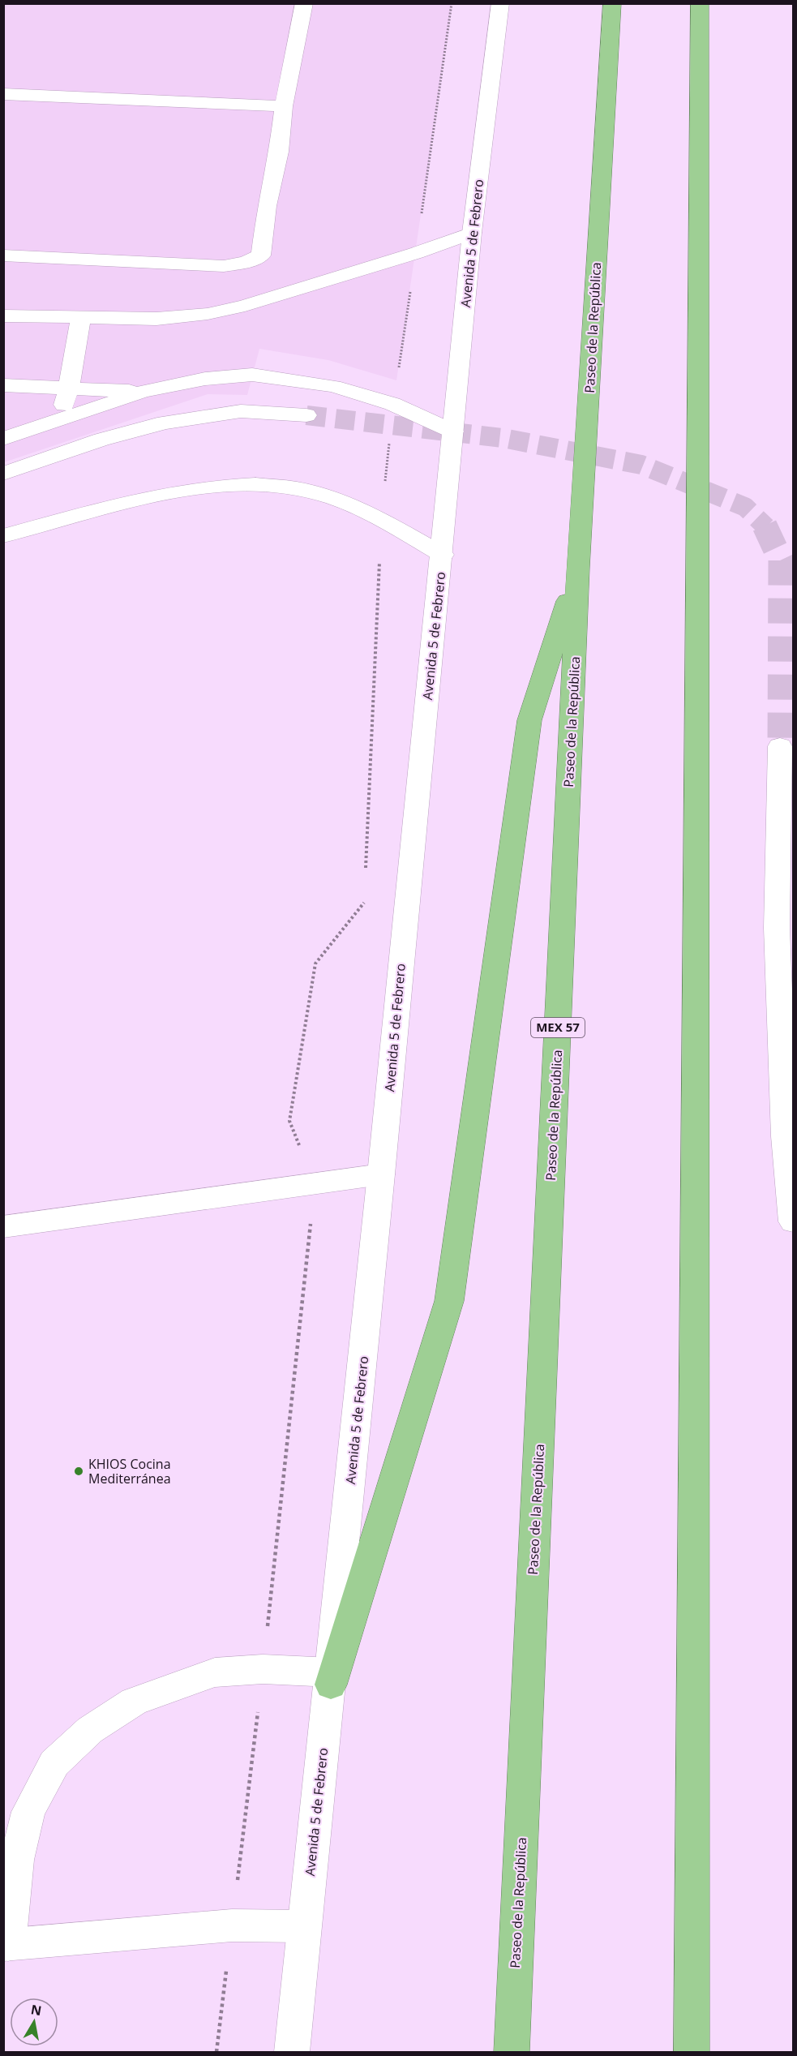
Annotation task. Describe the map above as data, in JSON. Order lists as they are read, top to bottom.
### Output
{
  "streets": {
    "highway": ["Paseo de la República", "MEX 57"],
    "main road": ["Avenida 5 de Febrero"]
  },
  "places": ["KHIOS Cocina Mediterránea"],
  "north": "top"
}
